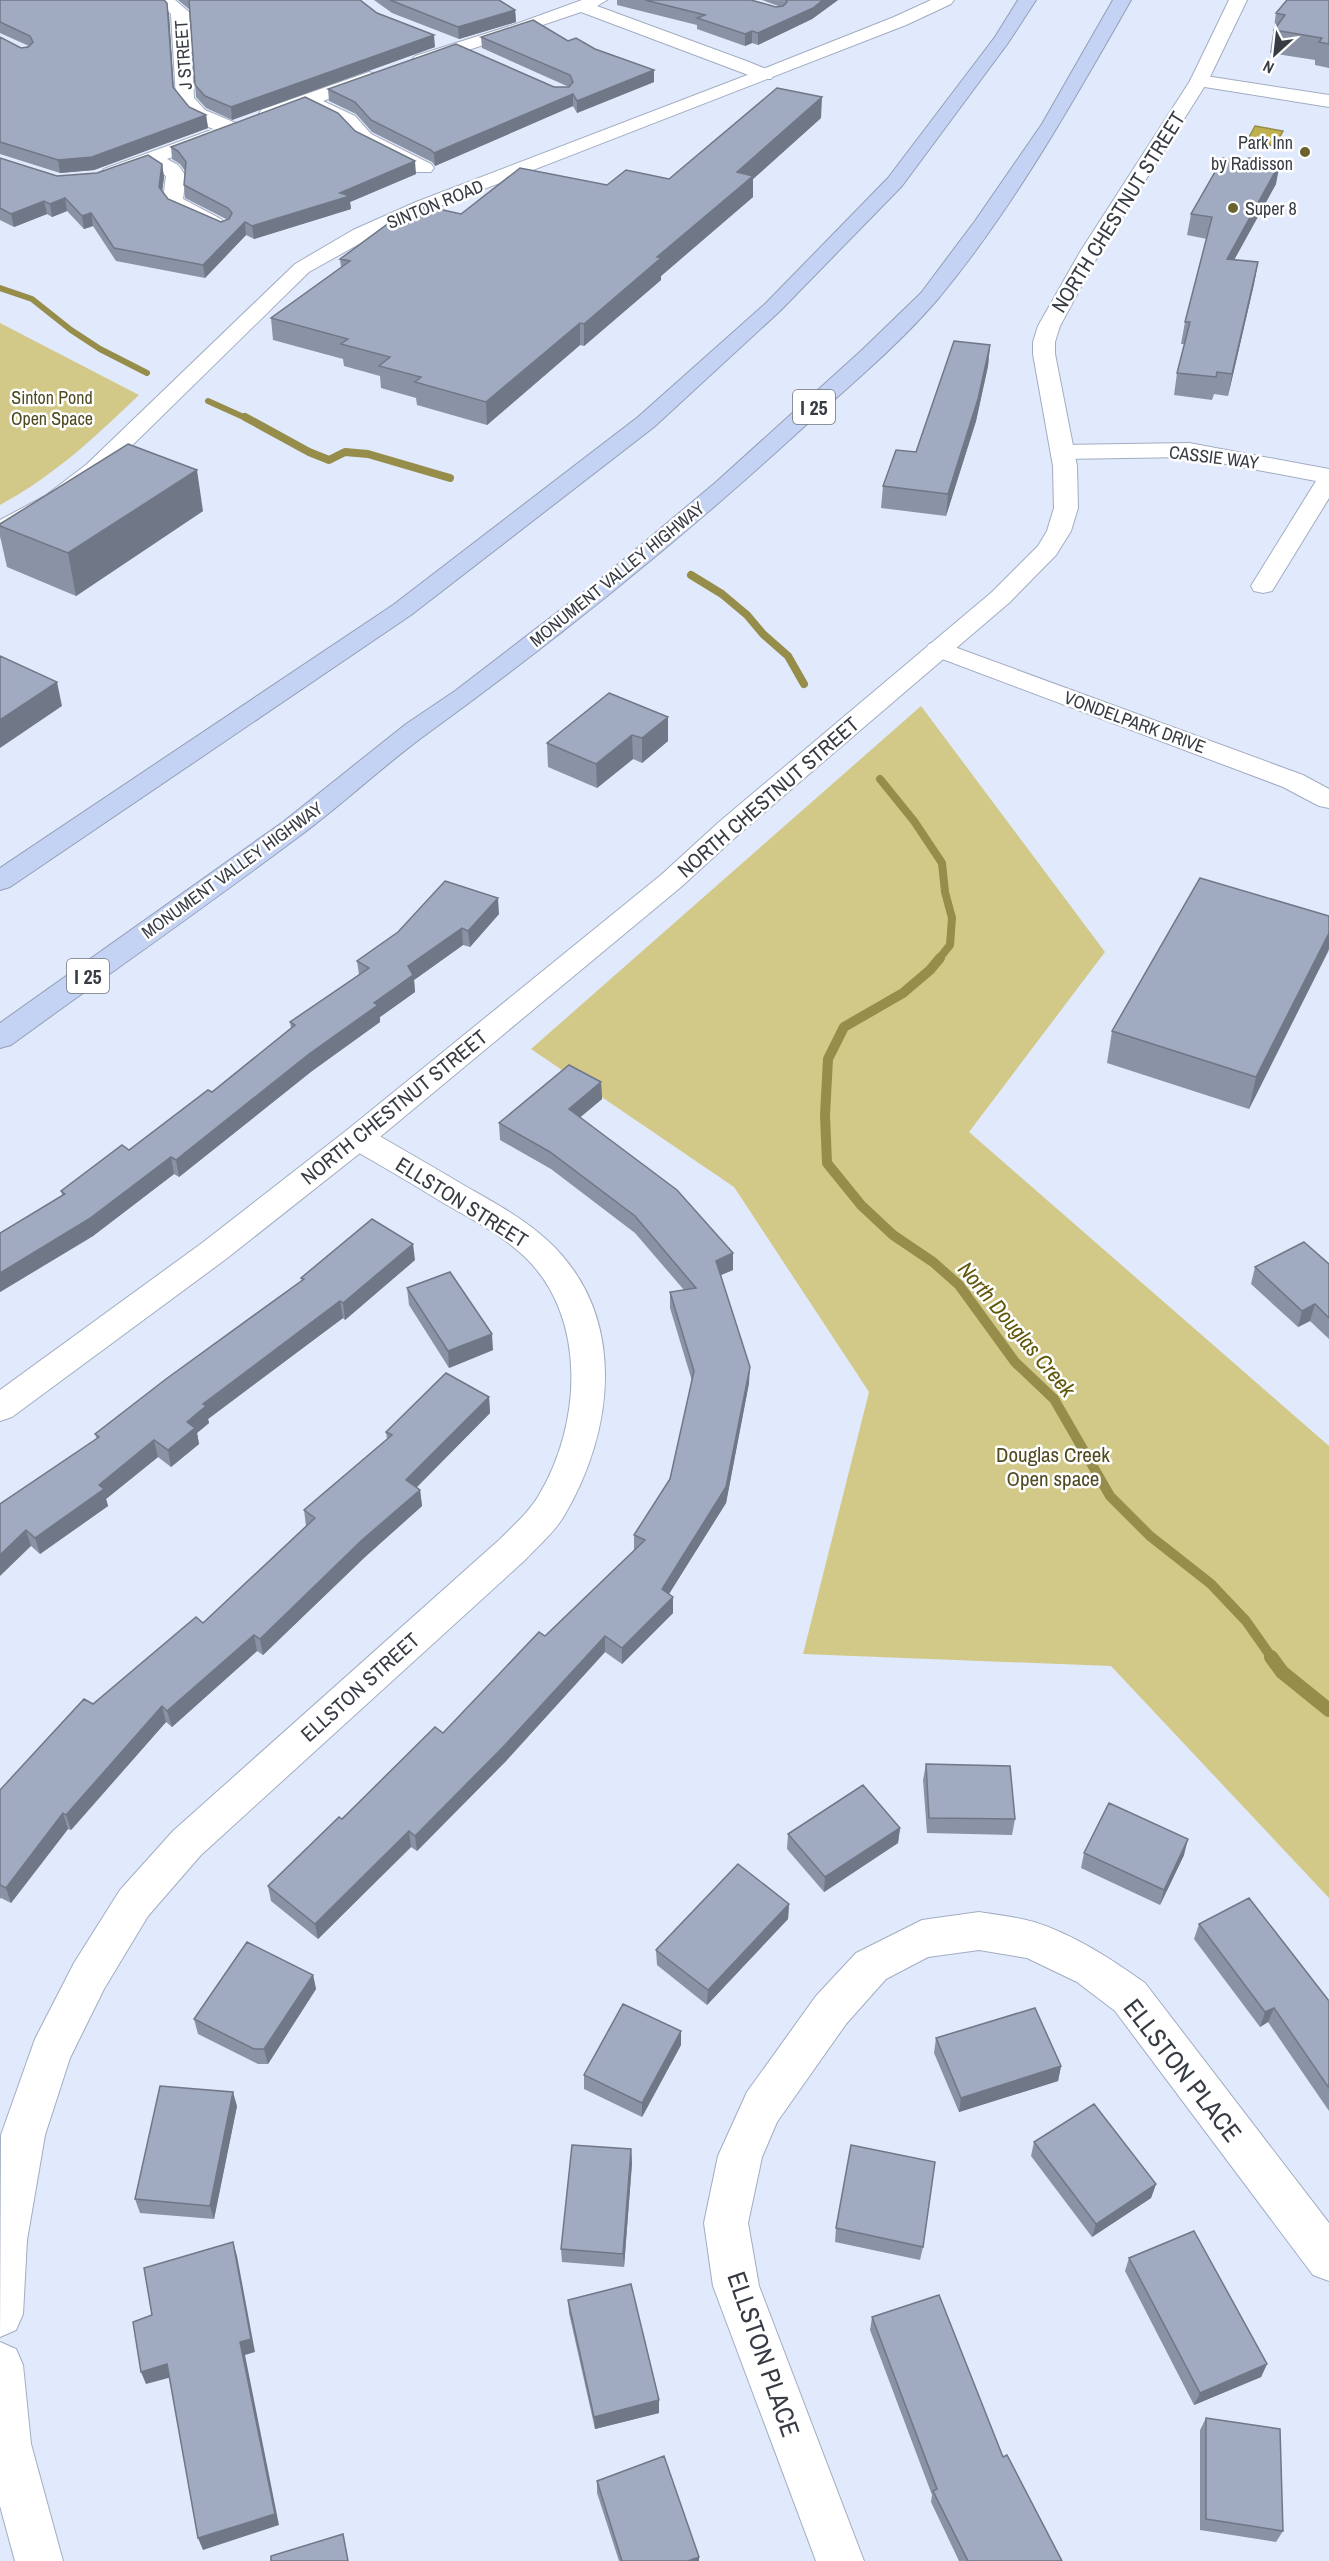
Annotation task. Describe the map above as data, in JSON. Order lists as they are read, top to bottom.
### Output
{
  "streets": {
    "highway": ["I 25", "MONUMENT VALLEY HIGHWAY"],
    "street": [
      "J STREET",
      "SINTON ROAD",
      "NORTH CHESTNUT STREET",
      "CASSIE WAY",
      "VONDELPARK DRIVE",
      "ELLSTON STREET",
      "ELLSTON PLACE"
    ]
  },
  "crossings": [
    ["NORTH CHESTNUT STREET", "CASSIE WAY"],
    ["NORTH CHESTNUT STREET", "VONDELPARK DRIVE"],
    ["NORTH CHESTNUT STREET", "ELLSTON STREET"]
  ],
  "water": ["North Douglas Creek"],
  "parks": ["Sinton Pond Open Space", "Douglas Creek Open space"],
  "places": ["Park Inn by Radisson", "Super 8"],
  "north": "bottom left"
}
